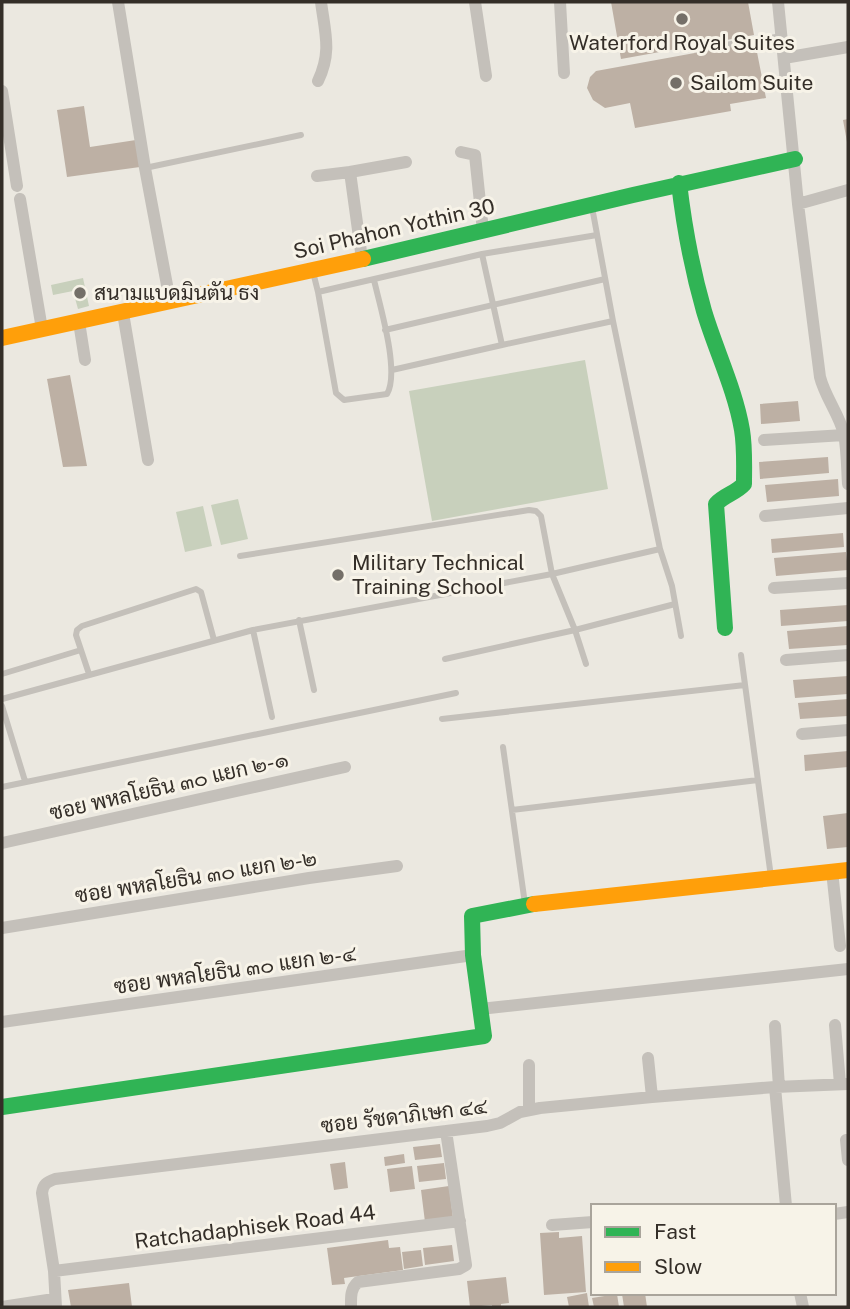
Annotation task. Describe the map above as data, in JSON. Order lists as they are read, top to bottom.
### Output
{
  "streets": {
    "street": [
      "Soi Phahon Yothin 30",
      "ซอย พหลโยธิน ๓๐ แยก ๒-๑",
      "ซอย พหลโยธิน ๓๐ แยก ๒-๒",
      "ซอย พหลโยธิน ๓๐ แยก ๒-๔",
      "ซอย รัชดาภิเษก ๔๔",
      "Ratchadaphisek Road 44"
    ]
  },
  "crossings": [
    ["ซอย รัชดาภิเษก ๔๔", "Ratchadaphisek Road 44"]
  ],
  "places": [
    "Waterford Royal Suites",
    "Sailom Suite",
    "สนามแบดมินตัน ธง",
    "Military Technical Training School"
  ],
  "legend": ["Fast", "Slow"]
}
